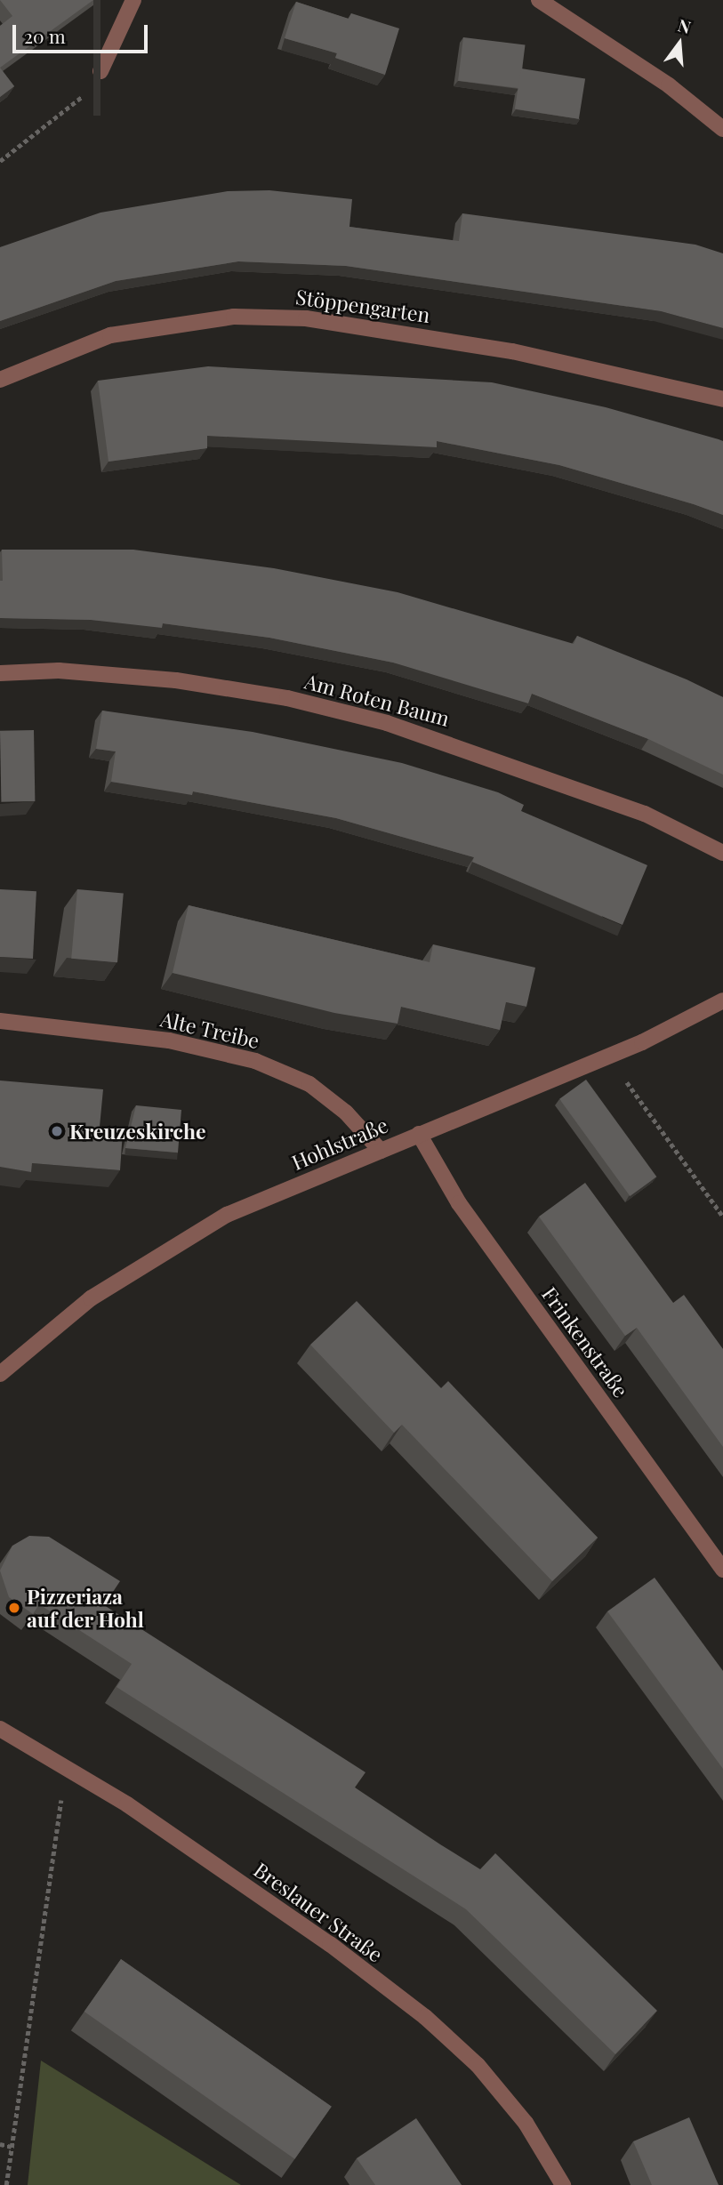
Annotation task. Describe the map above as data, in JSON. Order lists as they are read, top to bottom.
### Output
{
  "streets": {
    "street": [
      "Stöppengarten",
      "Am Roten Baum",
      "Alte Treibe",
      "Hohlstraße",
      "Frinkenstraße",
      "Breslauer Straße"
    ]
  },
  "crossings": [
    ["Alte Treibe", "Hohlstraße"],
    ["Hohlstraße", "Frinkenstraße"]
  ],
  "places": ["Kreuzeskirche", "Pizzeriaza auf der Hohl"],
  "scale_bar": "20 m",
  "north": "top"
}
